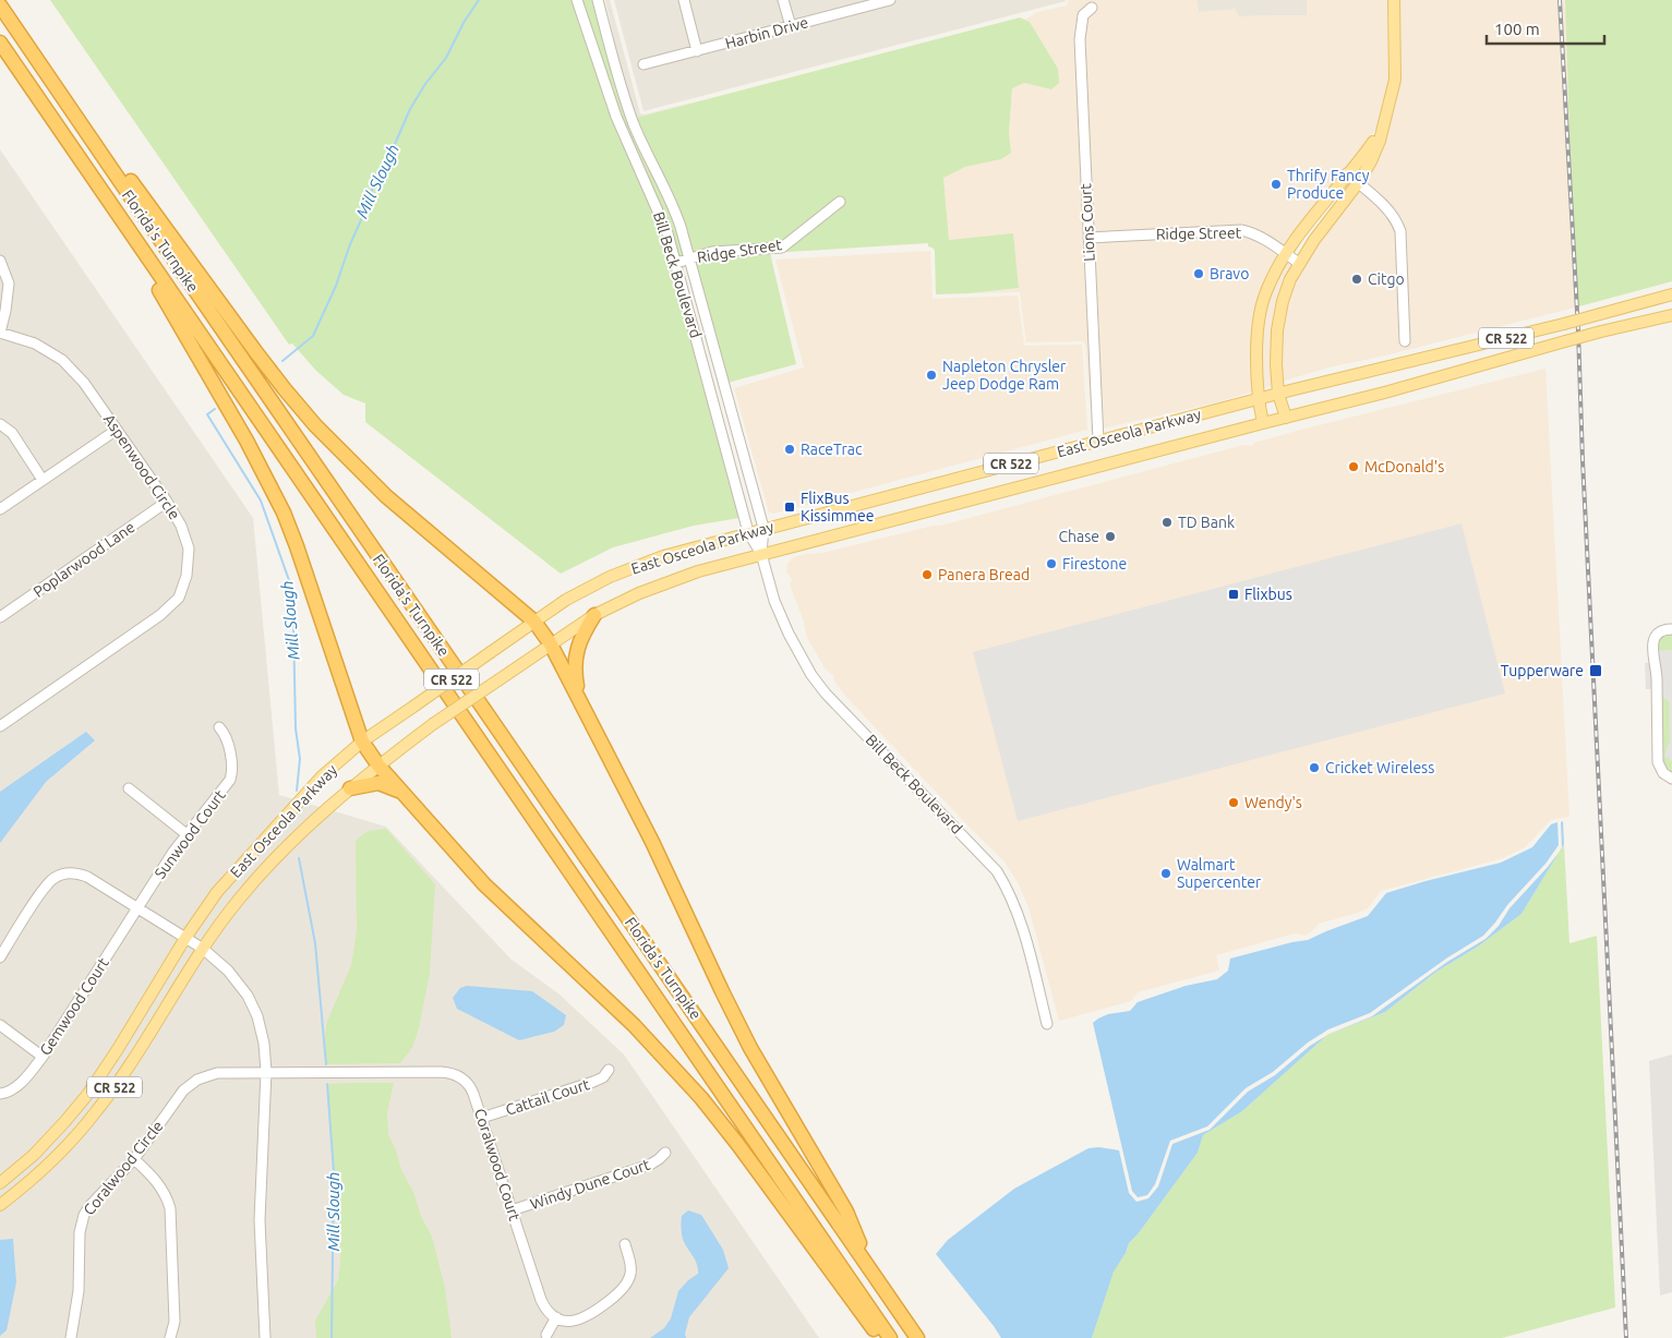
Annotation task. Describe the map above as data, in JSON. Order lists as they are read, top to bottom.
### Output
{
  "streets": {
    "highway": ["Florida's Turnpike"],
    "main road": ["CR 522", "East Osceola Parkway"],
    "street": [
      "Harbin Drive",
      "Lions Court",
      "Ridge Street",
      "Bill Beck Boulevard",
      "Aspenwood Circle",
      "Poplarwood Lane",
      "Sunwood Court",
      "Gemwood Court",
      "Cattail Court",
      "Coralwood Court",
      "Coralwood Circle",
      "Windy Dune Court"
    ]
  },
  "crossings": [
    ["Lions Court", "Ridge Street"],
    ["Lions Court", "East Osceola Parkway"],
    ["Ridge Street", "Bill Beck Boulevard"],
    ["Bill Beck Boulevard", "East Osceola Parkway"],
    ["Aspenwood Circle", "Poplarwood Lane"],
    ["Sunwood Court", "Gemwood Court"],
    ["Cattail Court", "Coralwood Court"],
    ["Coralwood Court", "Coralwood Circle"],
    ["Coralwood Court", "Windy Dune Court"]
  ],
  "water": ["Mill Slough"],
  "places": {
    "other": [
      "Thrify Fancy Produce",
      "Bravo",
      "Citgo",
      "Napleton Chrysler Jeep Dodge Ram",
      "RaceTrac",
      "McDonald's",
      "TD Bank",
      "Chase",
      "Firestone",
      "Panera Bread",
      "Cricket Wireless",
      "Wendy's",
      "Walmart Supercenter"
    ],
    "transit": ["FlixBus Kissimmee", "Flixbus", "Tupperware"]
  },
  "scale_bar": "100 m"
}
